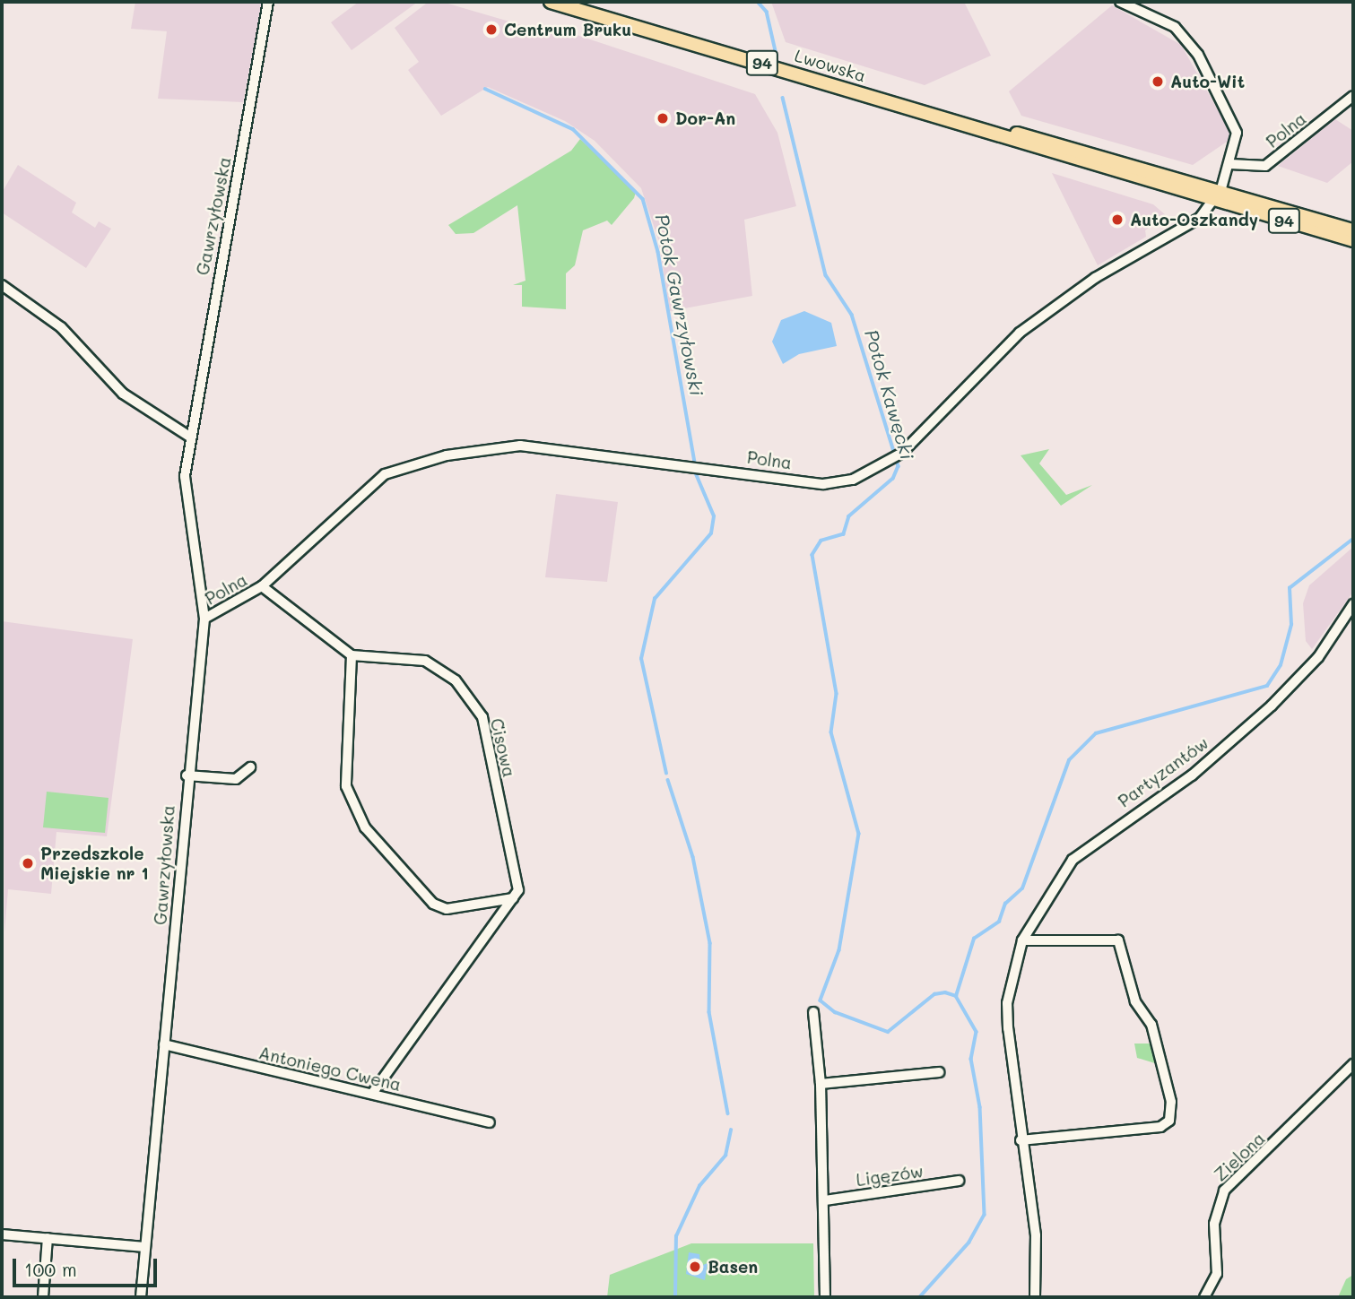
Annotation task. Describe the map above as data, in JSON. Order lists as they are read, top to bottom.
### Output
{
  "streets": {
    "main road": ["94", "Lwowska"],
    "street": [
      "Polna",
      "Gawrzyłowska",
      "Cisowa",
      "Partyzantów",
      "Antoniego Cwena",
      "Zielona",
      "Ligęzów"
    ]
  },
  "crossings": [
    ["Lwowska", "Polna"],
    ["Polna", "Gawrzyłowska"],
    ["Polna", "Cisowa"],
    ["Gawrzyłowska", "Antoniego Cwena"]
  ],
  "water": ["Potok Gawrzyłowski", "Potok Kawęcki"],
  "places": [
    "Centrum Bruku",
    "Auto-Wit",
    "Dor-An",
    "Auto-Oszkandy",
    "Przedszkole Miejskie nr 1",
    "Basen"
  ],
  "scale_bar": "100 m"
}
